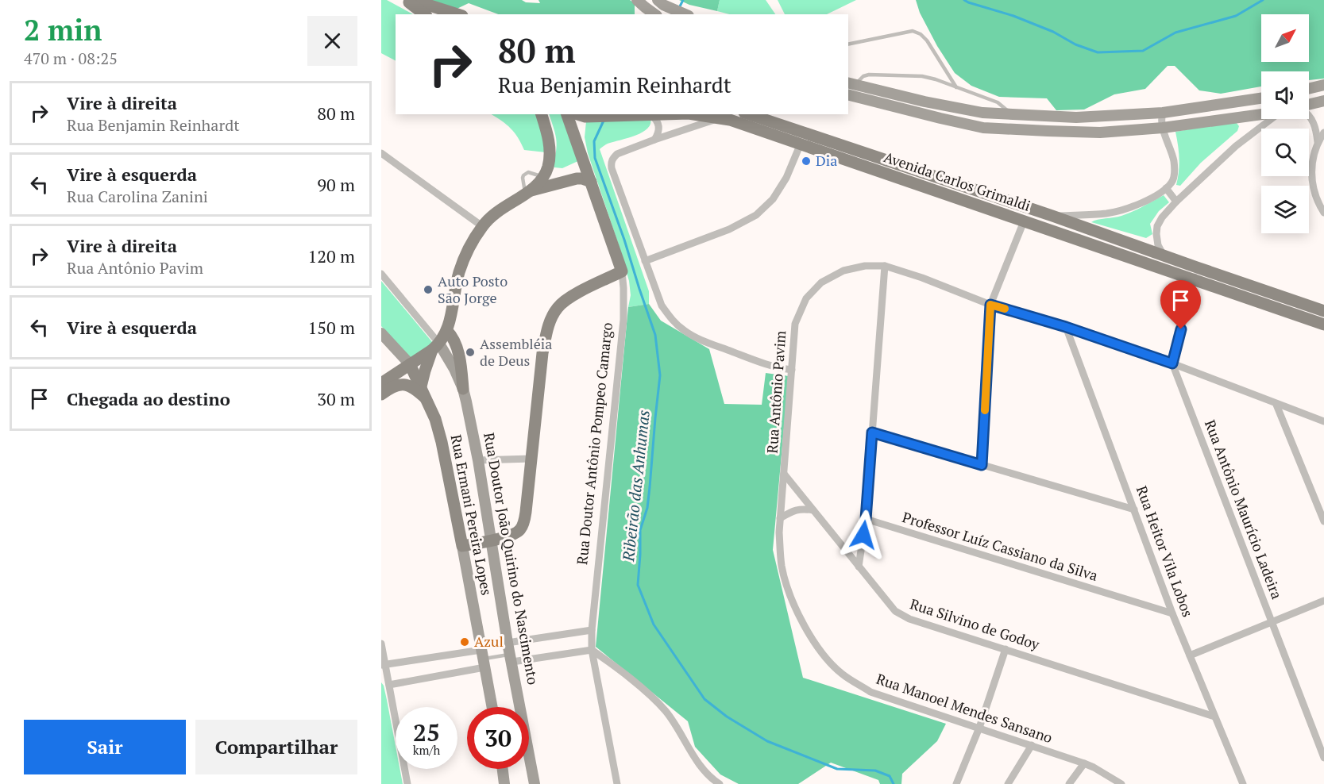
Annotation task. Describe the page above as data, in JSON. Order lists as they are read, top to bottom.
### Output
{
  "streets": {
    "main road": [
      "Avenida Carlos Grimaldi",
      "Rua Doutor Antônio Pompeo Camargo",
      "Rua Ermani Pereira Lopes",
      "Rua Doutor João Quirino do Nascimento"
    ],
    "street": [
      "Rua Antônio Pavim",
      "Rua Antônio Maurício Ladeira",
      "Professor Luíz Cassiano da Silva",
      "Rua Heitor Vila Lobos",
      "Rua Silvino de Godoy",
      "Rua Manoel Mendes Sansano"
    ]
  },
  "crossings": [
    ["Rua Antônio Pavim", "Rua Antônio Maurício Ladeira"],
    ["Rua Antônio Pavim", "Rua Heitor Vila Lobos"],
    ["Rua Antônio Pavim", "Rua Silvino de Godoy"],
    ["Rua Antônio Pavim", "Rua Manoel Mendes Sansano"],
    ["Professor Luíz Cassiano da Silva", "Rua Heitor Vila Lobos"],
    ["Rua Heitor Vila Lobos", "Rua Silvino de Godoy"],
    ["Rua Silvino de Godoy", "Rua Manoel Mendes Sansano"]
  ],
  "water": ["Ribeirão das Anhumas"],
  "places": [
    "Dia",
    "Auto Posto São Jorge",
    "Assembléia de Deus",
    "Azul"
  ],
  "north": "top right",
  "page": {
    "heading": ["2 min", "470 m · 08:25"],
    "turn": ["80 m", "Rua Benjamin Reinhardt"],
    "list": [
      {
        "name": "Vire à direita",
        "note": "Rua Benjamin Reinhardt",
        "value": "80 m"
      },
      {
        "name": "Vire à esquerda",
        "note": "Rua Carolina Zanini",
        "value": "90 m"
      },
      {
        "name": "Vire à direita",
        "note": "Rua Antônio Pavim",
        "value": "120 m"
      },
      {
        "name": "Vire à esquerda",
        "value": "150 m"
      },
      {
        "name": "Chegada ao destino",
        "value": "30 m"
      }
    ],
    "speed": "25 km/h",
    "limit": "30",
    "buttons": ["Sair", "Compartilhar"]
  }
}
